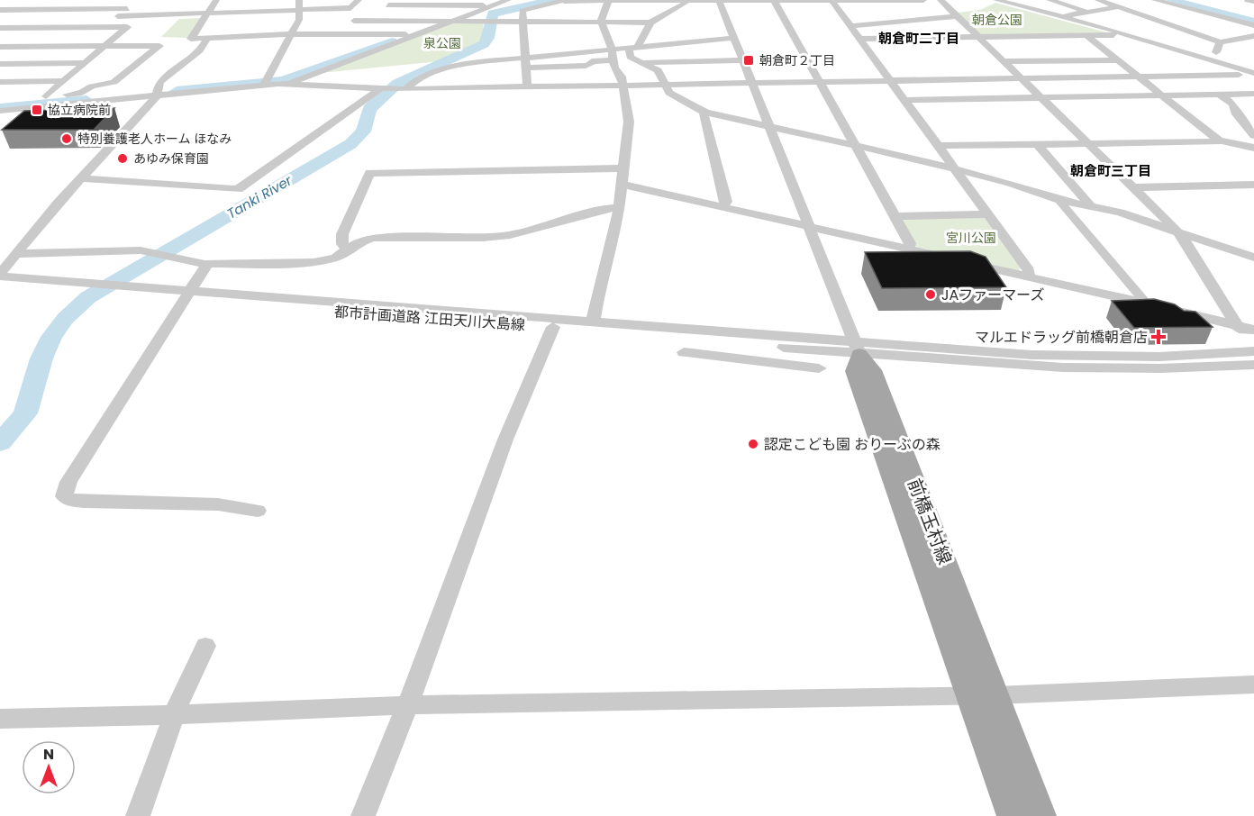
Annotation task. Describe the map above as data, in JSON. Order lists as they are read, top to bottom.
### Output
{
  "streets": {
    "main road": ["前橋玉村線"],
    "street": ["都市計画道路 江田天川大島線"]
  },
  "crossings": [
    ["都市計画道路 江田天川大島線", "前橋玉村線"]
  ],
  "districts": ["朝倉町二丁目", "朝倉町三丁目"],
  "water": ["Tanki River"],
  "parks": ["朝倉公園", "泉公園", "宮川公園"],
  "places": {
    "transit": ["朝倉町２丁目", "協立病院前"],
    "other": [
      "特別養護老人ホーム ほなみ",
      "あゆみ保育園",
      "JAファーマーズ",
      "認定こども園 おりーぶの森"
    ],
    "health": ["マルエドラッグ前橋朝倉店"]
  },
  "north": "top"
}
